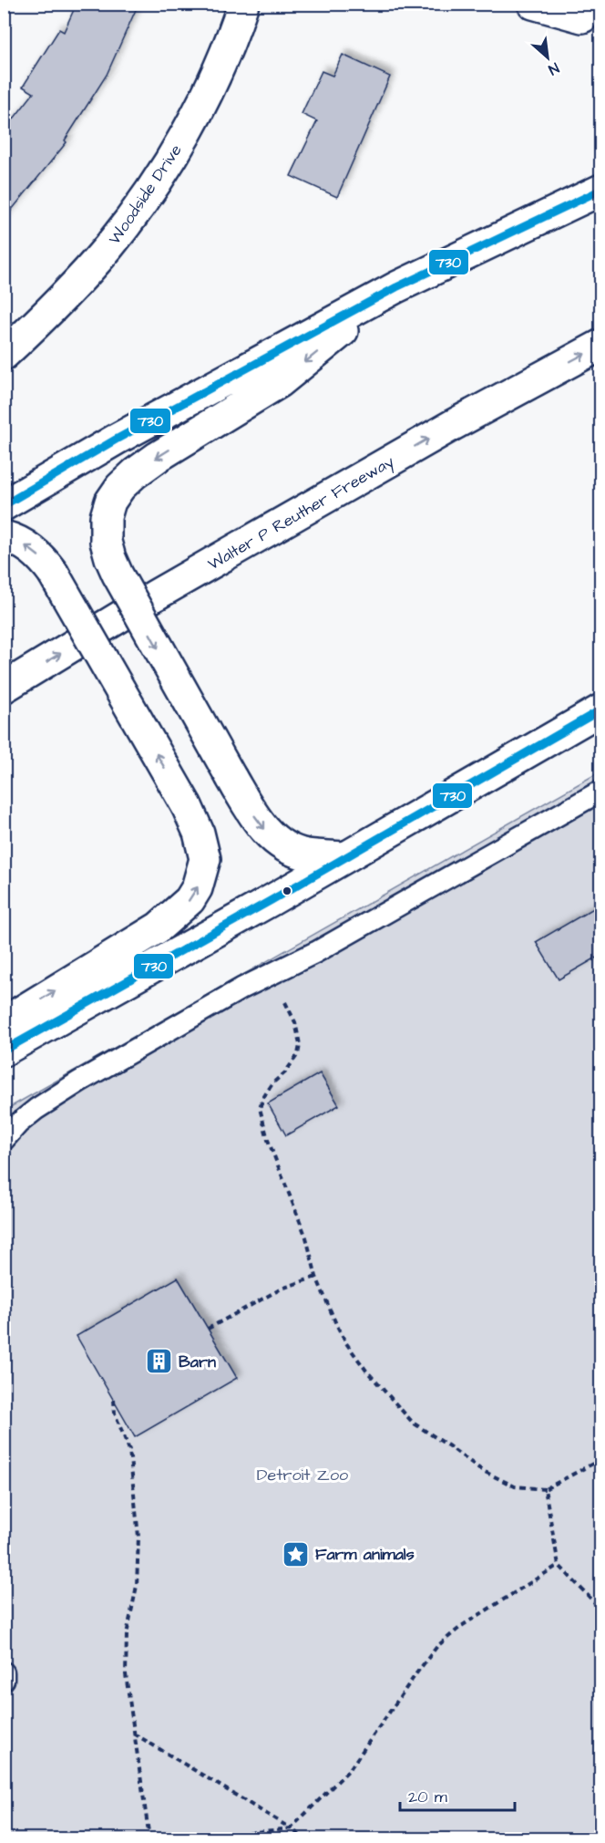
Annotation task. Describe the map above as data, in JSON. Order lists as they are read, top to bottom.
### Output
{
  "streets": {
    "main road": ["Woodside Drive", "Walter P Reuther Freeway"]
  },
  "parks": ["Detroit Zoo"],
  "places": {
    "building": ["Barn"],
    "place": ["Farm animals"]
  },
  "lines": ["transit line 730"],
  "scale_bar": "20 m",
  "north": "bottom right"
}
